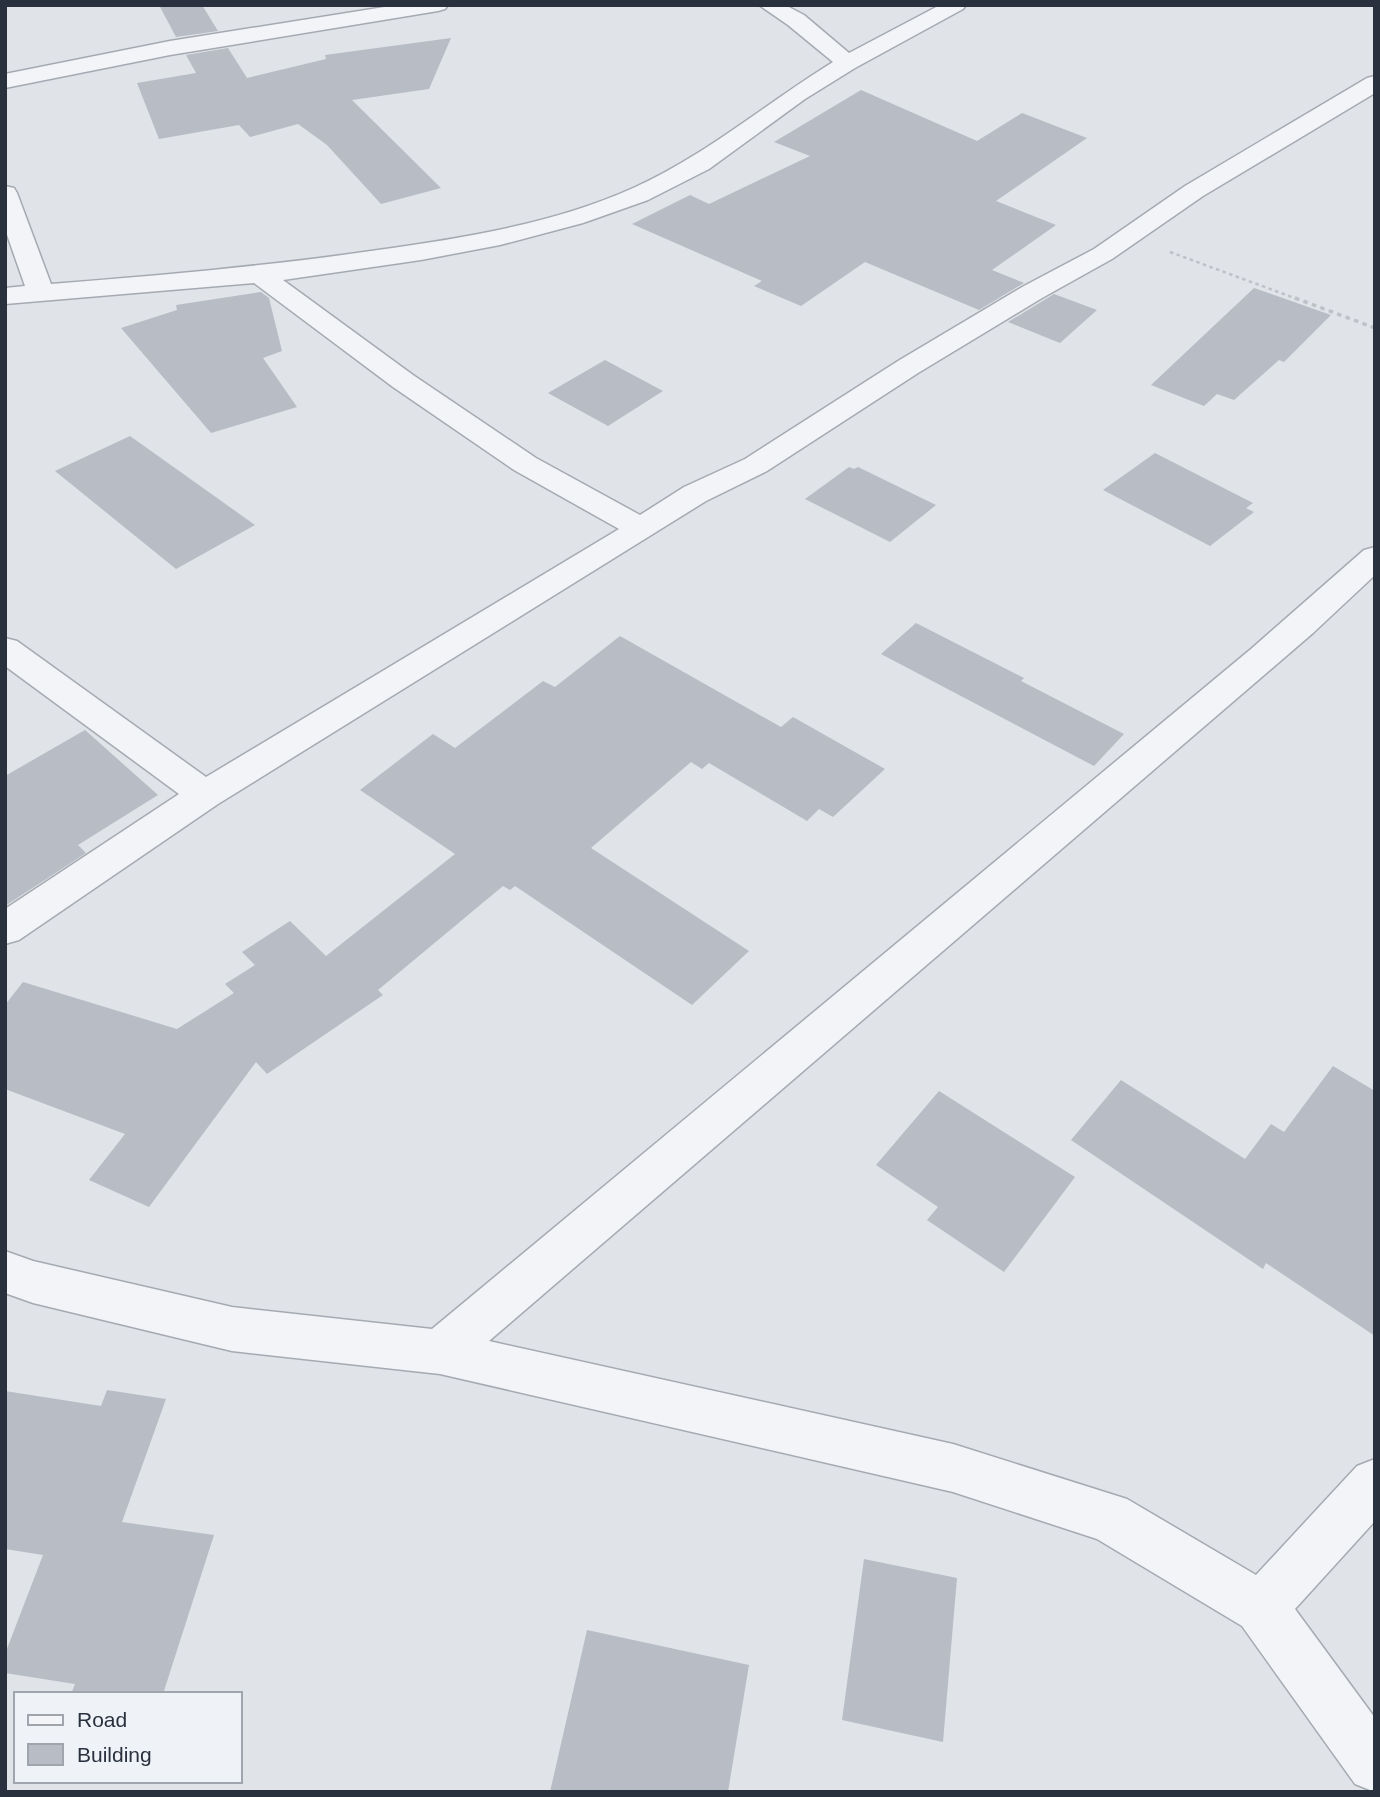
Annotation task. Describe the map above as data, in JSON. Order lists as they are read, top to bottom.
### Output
{
  "legend": ["Road", "Building"]
}
